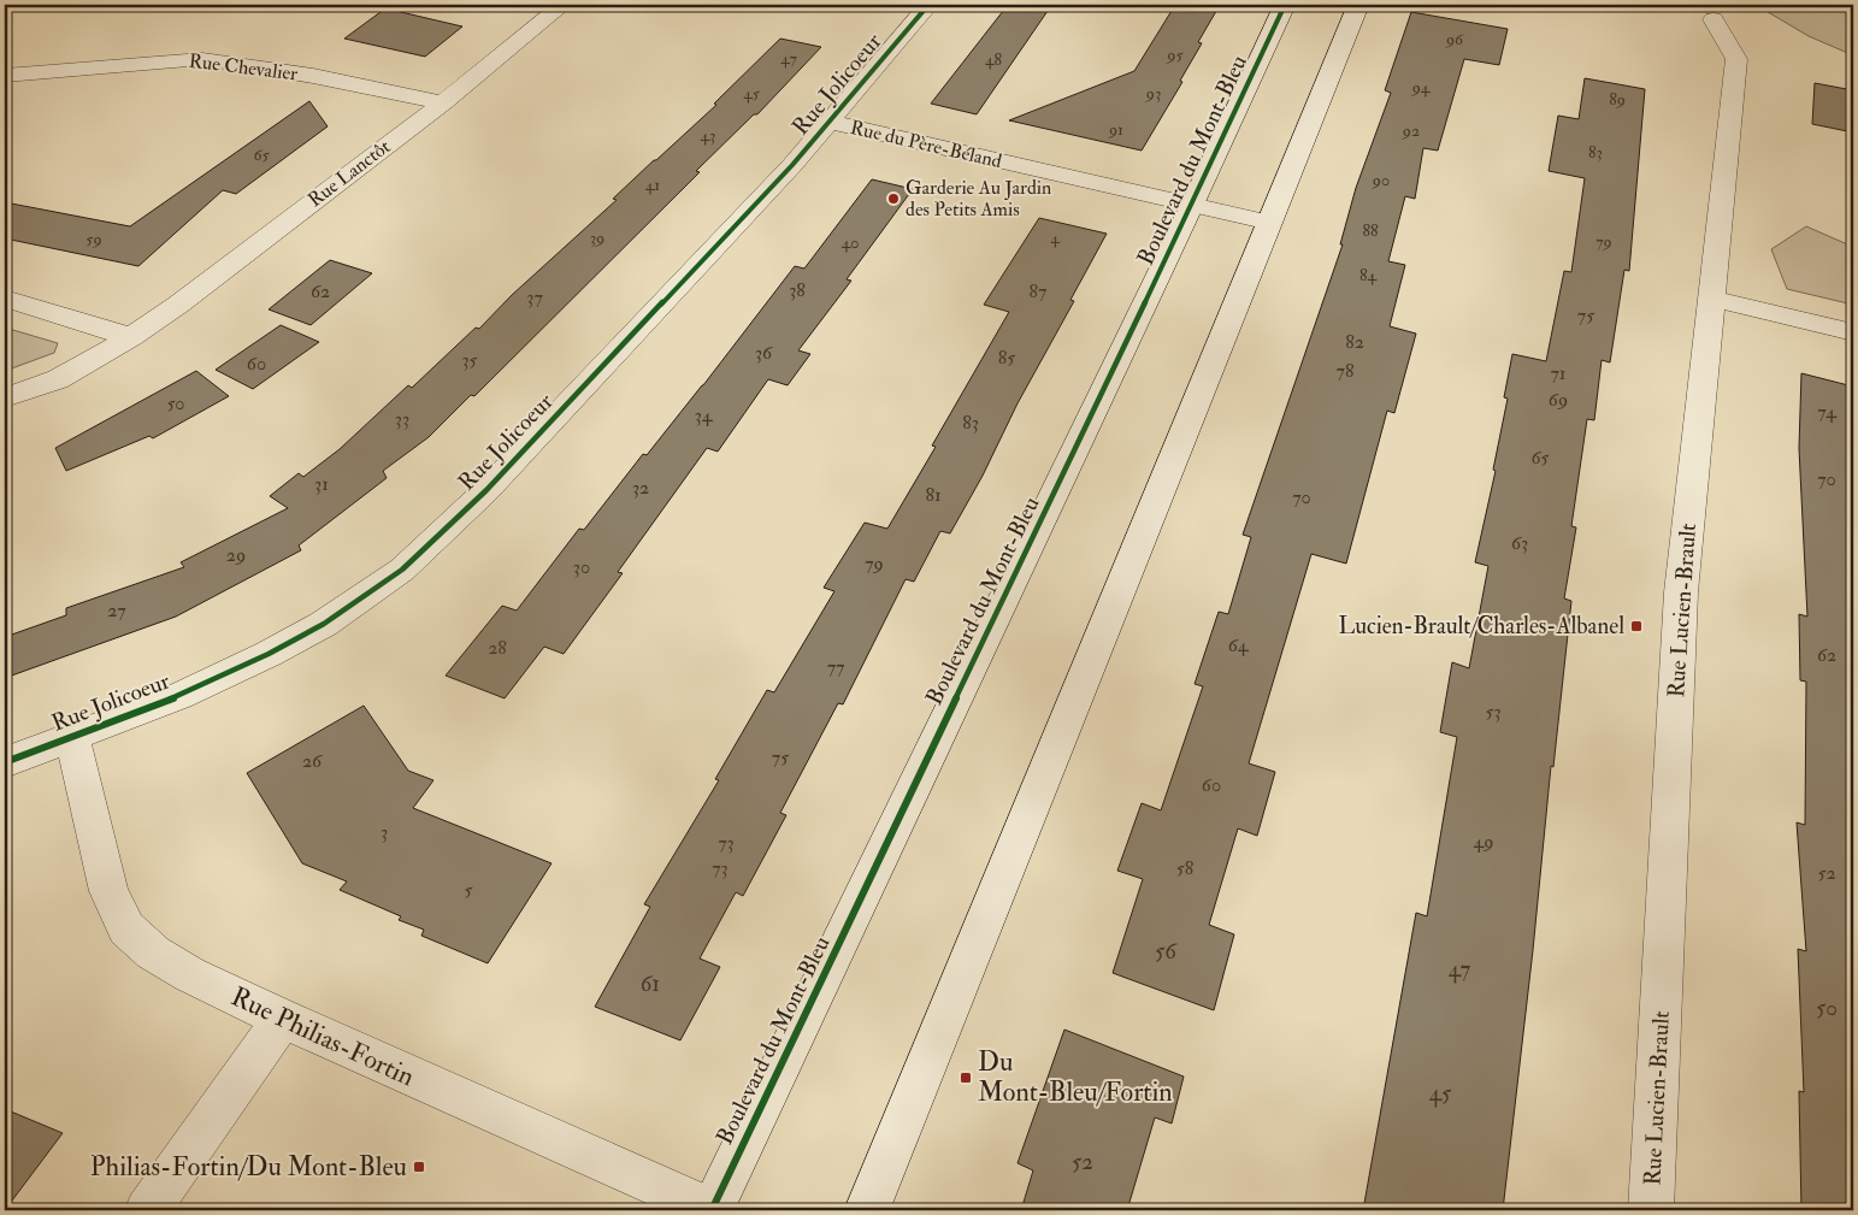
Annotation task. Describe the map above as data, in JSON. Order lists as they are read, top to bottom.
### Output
{
  "streets": {
    "street": [
      "Rue Chevalier",
      "Rue Jolicoeur",
      "Rue du Père-Béland",
      "Boulevard du Mont-Bleu",
      "Rue Lanctôt",
      "Rue Lucien-Brault",
      "Rue Philias-Fortin"
    ]
  },
  "crossings": [
    ["Rue Chevalier", "Rue Lanctôt"],
    ["Rue Jolicoeur", "Rue du Père-Béland"],
    ["Rue Jolicoeur", "Rue Philias-Fortin"],
    ["Rue du Père-Béland", "Boulevard du Mont-Bleu"],
    ["Boulevard du Mont-Bleu", "Rue Philias-Fortin"]
  ],
  "places": {
    "other": ["Garderie Au Jardin des Petits Amis"],
    "transit": ["Lucien-Brault/Charles-Albanel", "Du Mont-Bleu/Fortin", "Philias-Fortin/Du Mont-Bleu"]
  },
  "house_numbers": [
    "96",
    "95",
    "47",
    "48",
    "94",
    "45",
    "93",
    "89",
    "91",
    "92",
    "43",
    "83",
    "65",
    "90",
    "41",
    "88",
    "39",
    "4",
    "59",
    "79",
    "40",
    "84",
    "38",
    "62",
    "87",
    "37",
    "75",
    "82",
    "36",
    "85",
    "35",
    "60",
    "78",
    "71",
    "69",
    "50",
    "74",
    "34",
    "33",
    "83",
    "65",
    "70",
    "31",
    "32",
    "81",
    "70",
    "63",
    "29",
    "79",
    "30",
    "27",
    "64",
    "28",
    "62",
    "77",
    "53",
    "75",
    "26",
    "60",
    "3",
    "49",
    "73",
    "73",
    "58",
    "52",
    "5",
    "56",
    "47",
    "61",
    "50",
    "45",
    "52"
  ]
}
